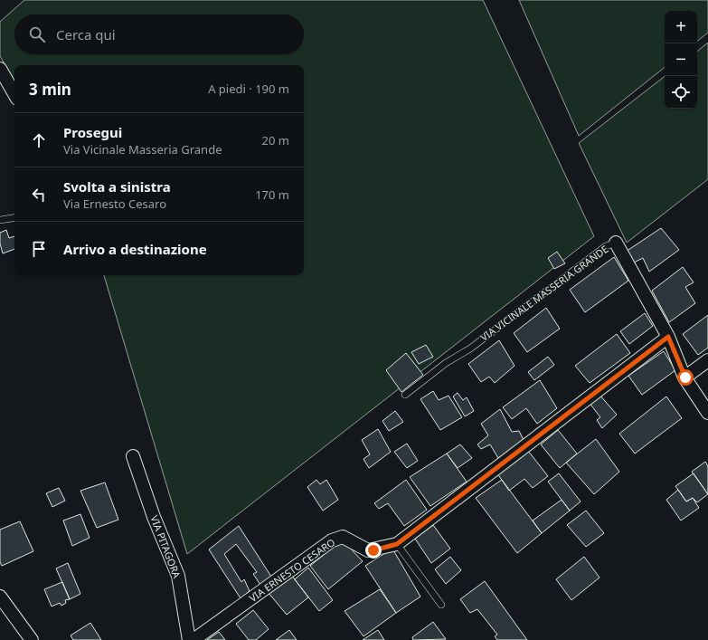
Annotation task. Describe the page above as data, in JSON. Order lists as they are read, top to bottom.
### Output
{
  "streets": {
    "street": ["VIA VICINALE MASSERIA GRANDE", "VIA PITAGORA", "VIA ERNESTO CESARO"]
  },
  "crossings": [
    ["VIA VICINALE MASSERIA GRANDE", "VIA ERNESTO CESARO"]
  ],
  "page": {
    "map_buttons": ["+", "−"],
    "search": "Cerca qui",
    "heading": ["3 min", "A piedi · 190 m"],
    "list": [
      ["Prosegui", "Via Vicinale Masseria Grande", "20 m"],
      ["Svolta a sinistra", "Via Ernesto Cesaro", "170 m"],
      "Arrivo a destinazione"
    ]
  }
}
